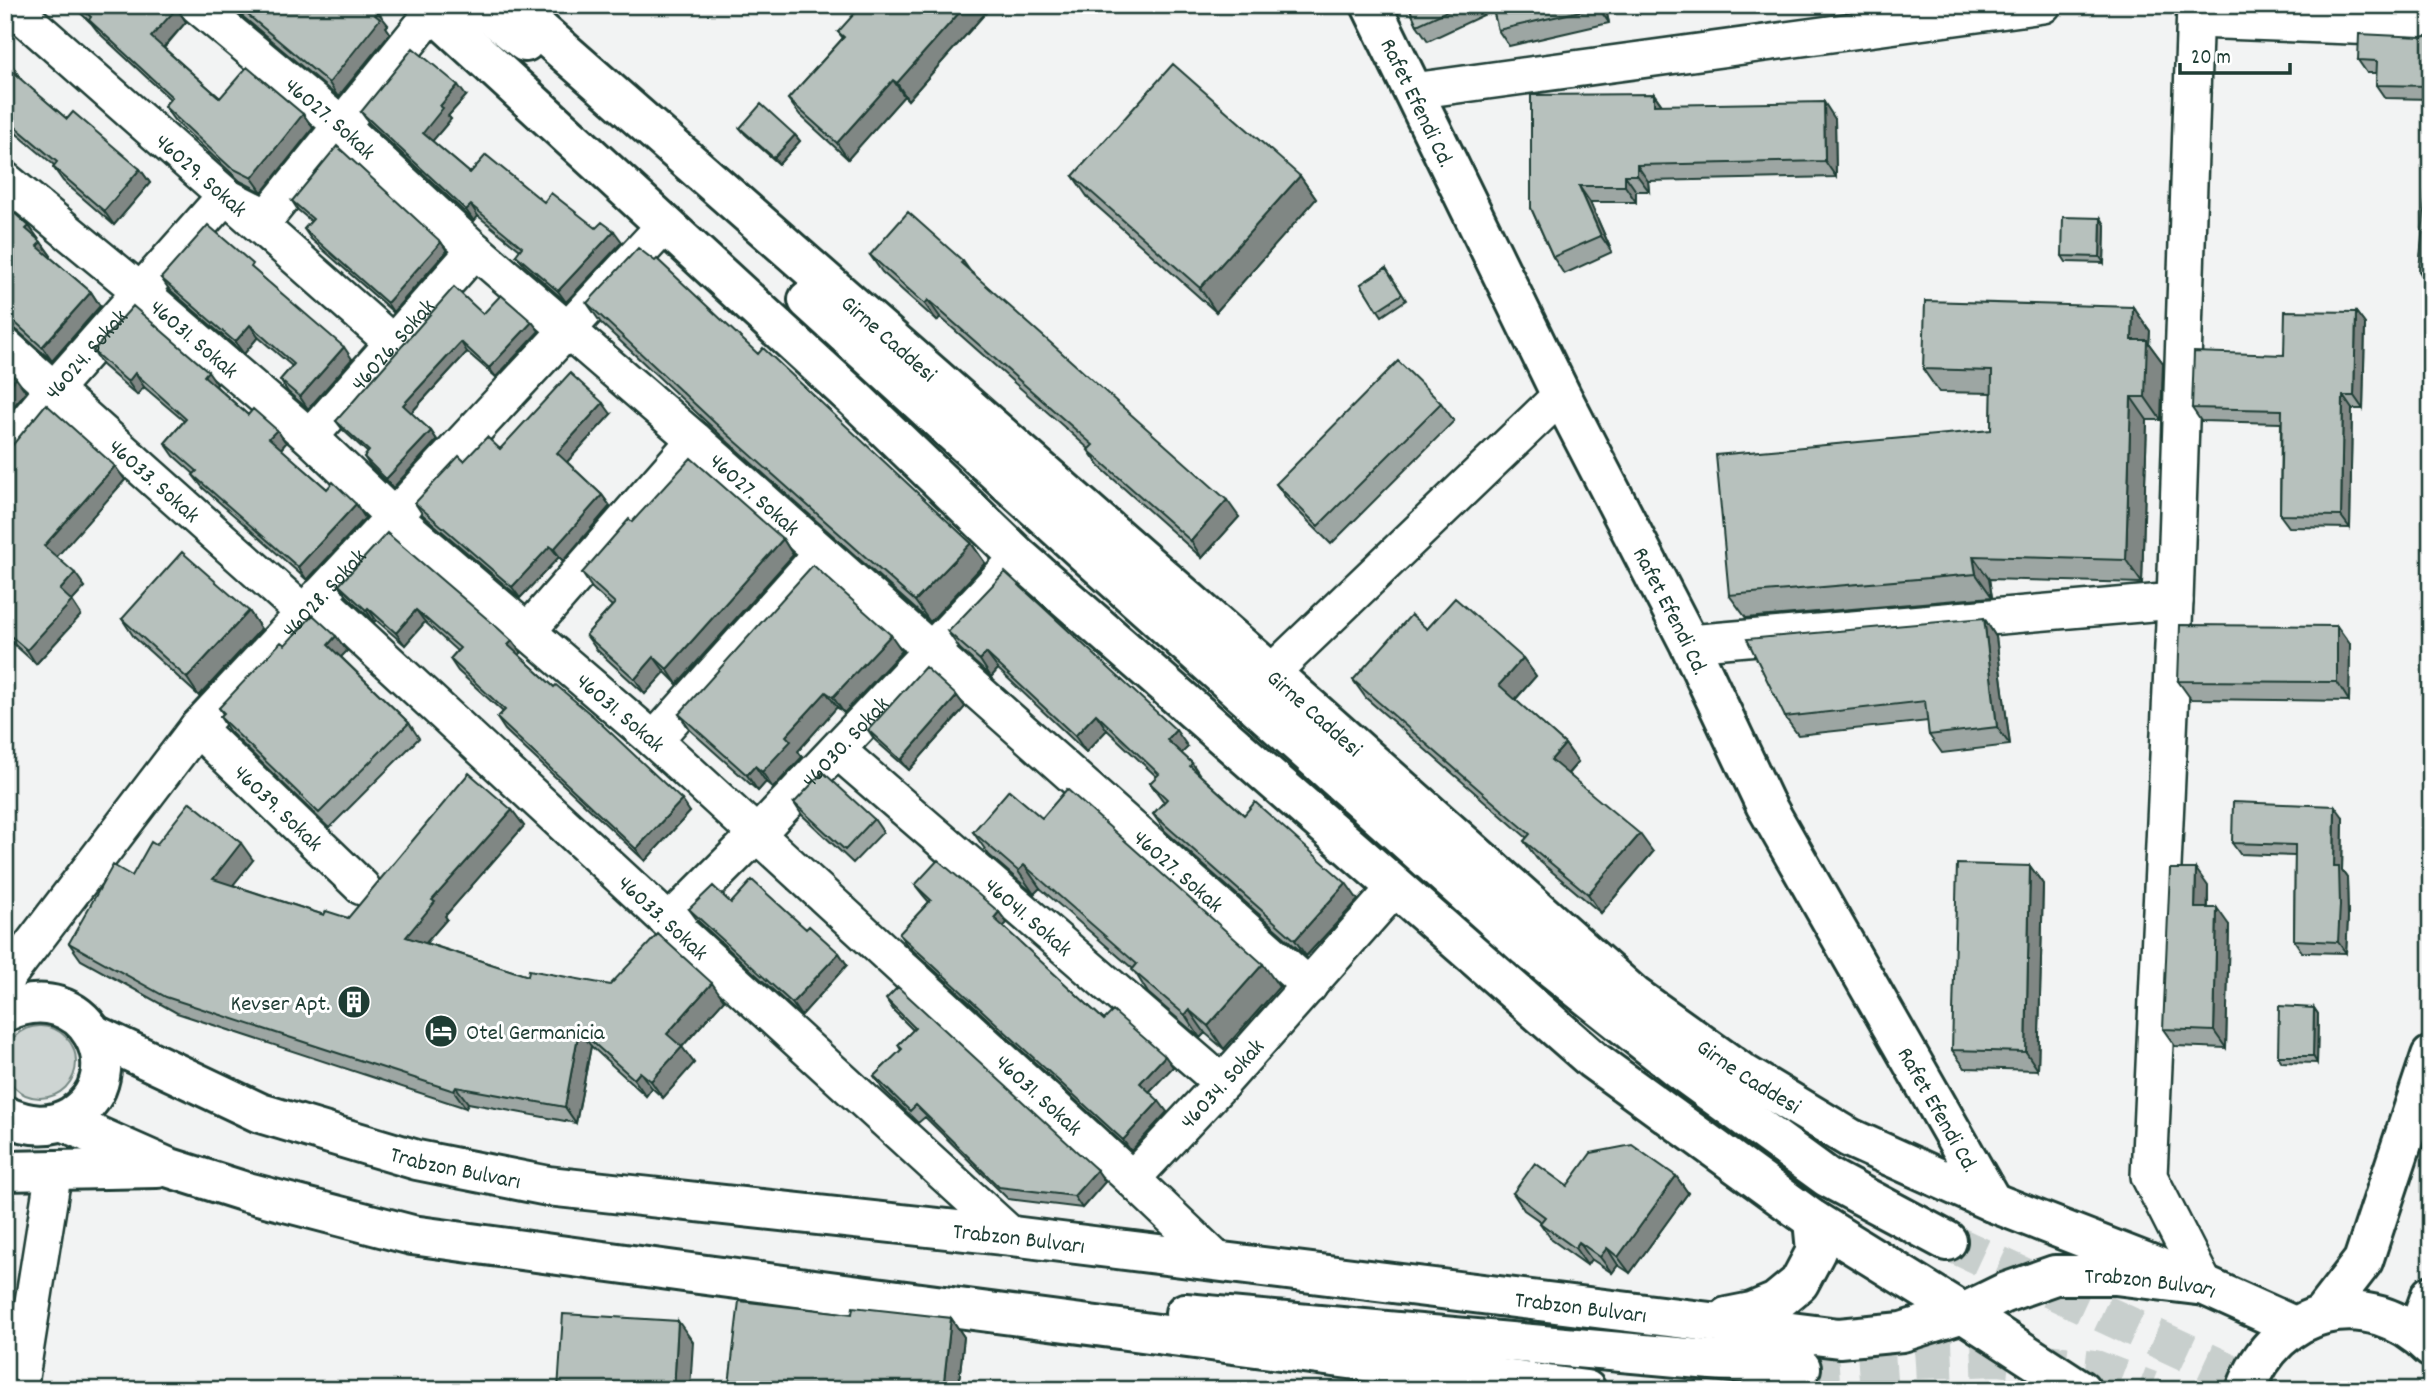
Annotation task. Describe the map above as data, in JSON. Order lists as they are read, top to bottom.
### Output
{
  "streets": {
    "main road": ["Rafet Efendi Cd.", "Girne Caddesi", "Trabzon Bulvarı"],
    "street": [
      "46027. Sokak",
      "46029. Sokak",
      "46031. Sokak",
      "46026. Sokak",
      "46024. Sokak",
      "46033. Sokak",
      "46028. Sokak",
      "46030. Sokak",
      "46039. Sokak",
      "46041. Sokak",
      "46034. Sokak"
    ]
  },
  "crossings": [
    ["Rafet Efendi Cd.", "Girne Caddesi"],
    ["46027. Sokak", "46026. Sokak"],
    ["46027. Sokak", "46028. Sokak"],
    ["46027. Sokak", "46030. Sokak"],
    ["46027. Sokak", "46034. Sokak"],
    ["46029. Sokak", "46026. Sokak"],
    ["46029. Sokak", "46024. Sokak"],
    ["Girne Caddesi", "Trabzon Bulvarı"],
    ["46031. Sokak", "46026. Sokak"],
    ["46031. Sokak", "46024. Sokak"],
    ["46031. Sokak", "46028. Sokak"],
    ["46031. Sokak", "46030. Sokak"],
    ["46031. Sokak", "46034. Sokak"],
    ["46031. Sokak", "Trabzon Bulvarı"],
    ["46024. Sokak", "46033. Sokak"],
    ["46033. Sokak", "46028. Sokak"],
    ["46033. Sokak", "46030. Sokak"],
    ["46033. Sokak", "Trabzon Bulvarı"],
    ["46028. Sokak", "46039. Sokak"],
    ["46030. Sokak", "46041. Sokak"],
    ["46041. Sokak", "46034. Sokak"]
  ],
  "places": {
    "building": ["Kevser Apt."],
    "hotel": ["Otel Germanicia"]
  },
  "scale_bar": "20 m"
}
